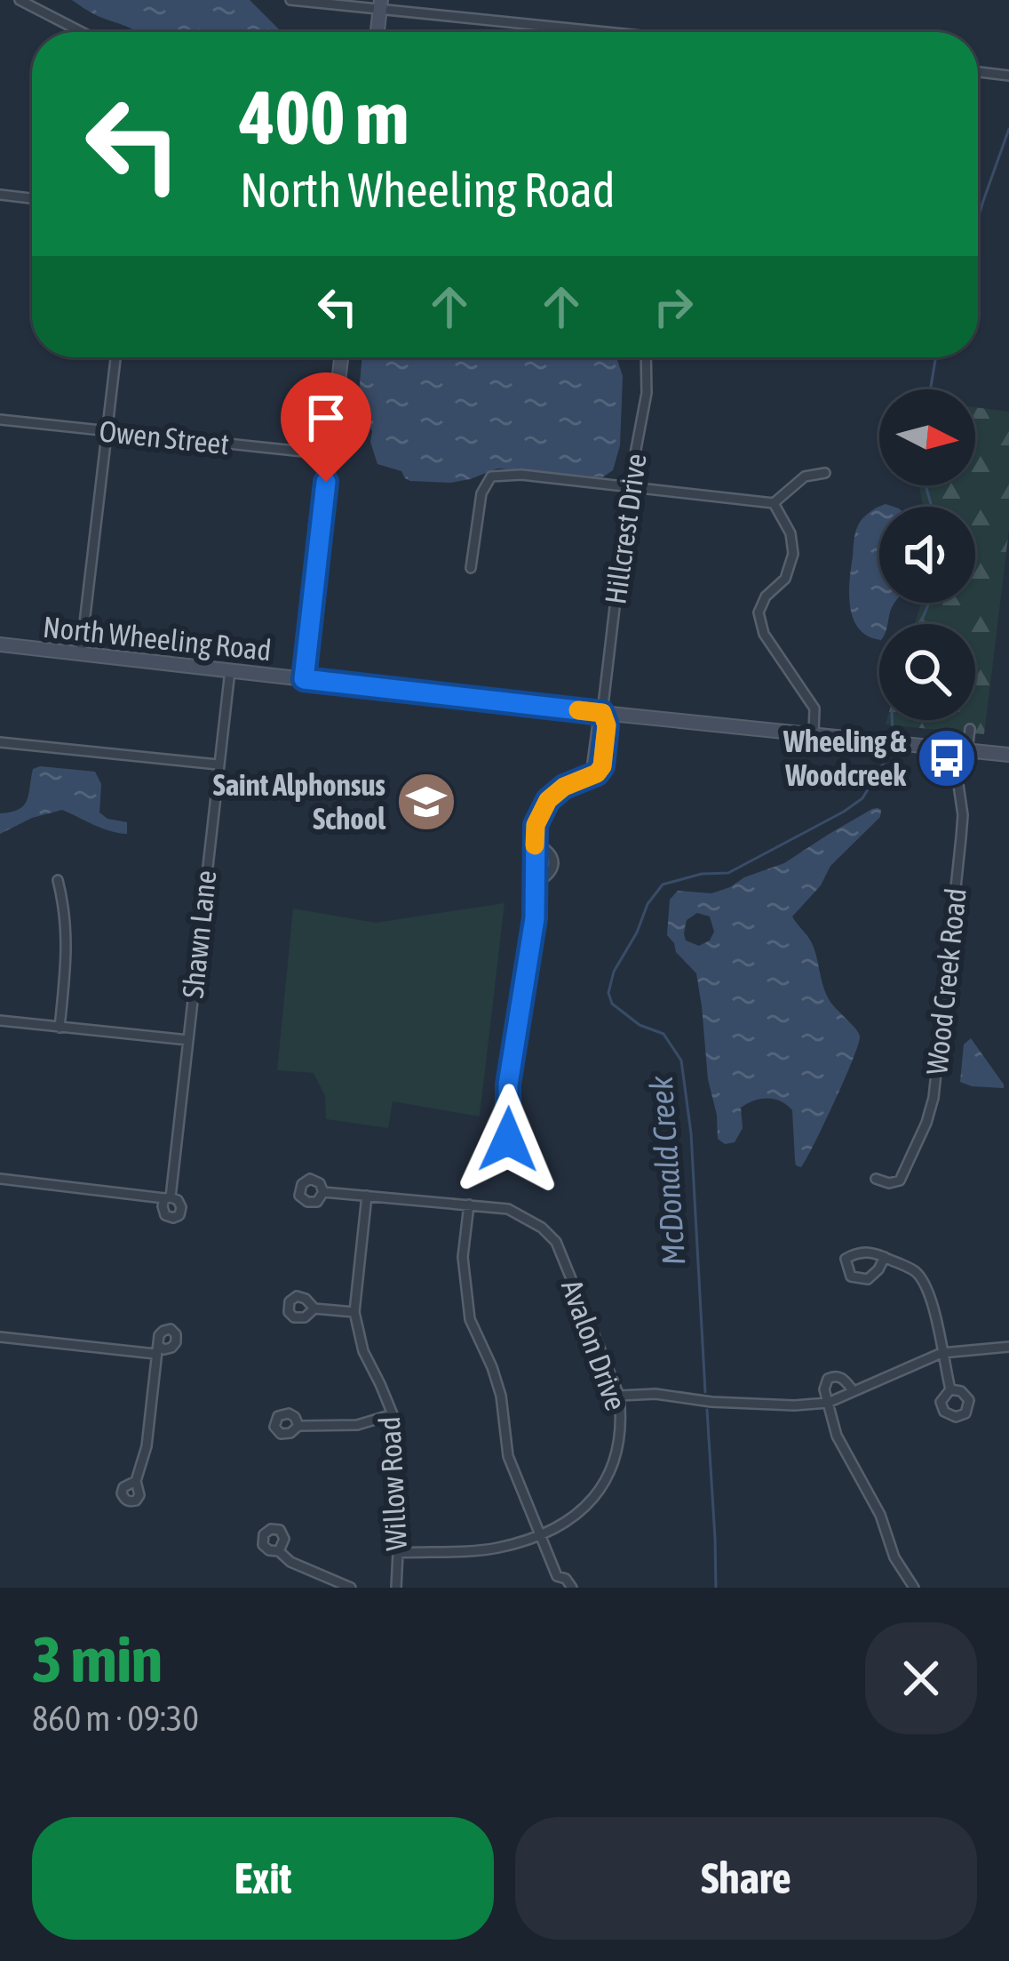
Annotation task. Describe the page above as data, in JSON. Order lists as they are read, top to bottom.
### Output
{
  "streets": {
    "main road": ["North Wheeling Road"],
    "street": [
      "Owen Street",
      "Hillcrest Drive",
      "Shawn Lane",
      "Wood Creek Road",
      "Avalon Drive",
      "Willow Road"
    ]
  },
  "crossings": [
    ["Hillcrest Drive", "North Wheeling Road"],
    ["North Wheeling Road", "Shawn Lane"],
    ["North Wheeling Road", "Wood Creek Road"],
    ["Avalon Drive", "Willow Road"]
  ],
  "water": ["McDonald Creek"],
  "places": {
    "bus stop": ["Wheeling & Woodcreek"],
    "school or university": ["Saint Alphonsus School"]
  },
  "north": "right",
  "page": {
    "turn": ["400 m", "North Wheeling Road"],
    "heading": ["3 min", "860 m · 09:30"],
    "buttons": ["Exit", "Share"]
  }
}
